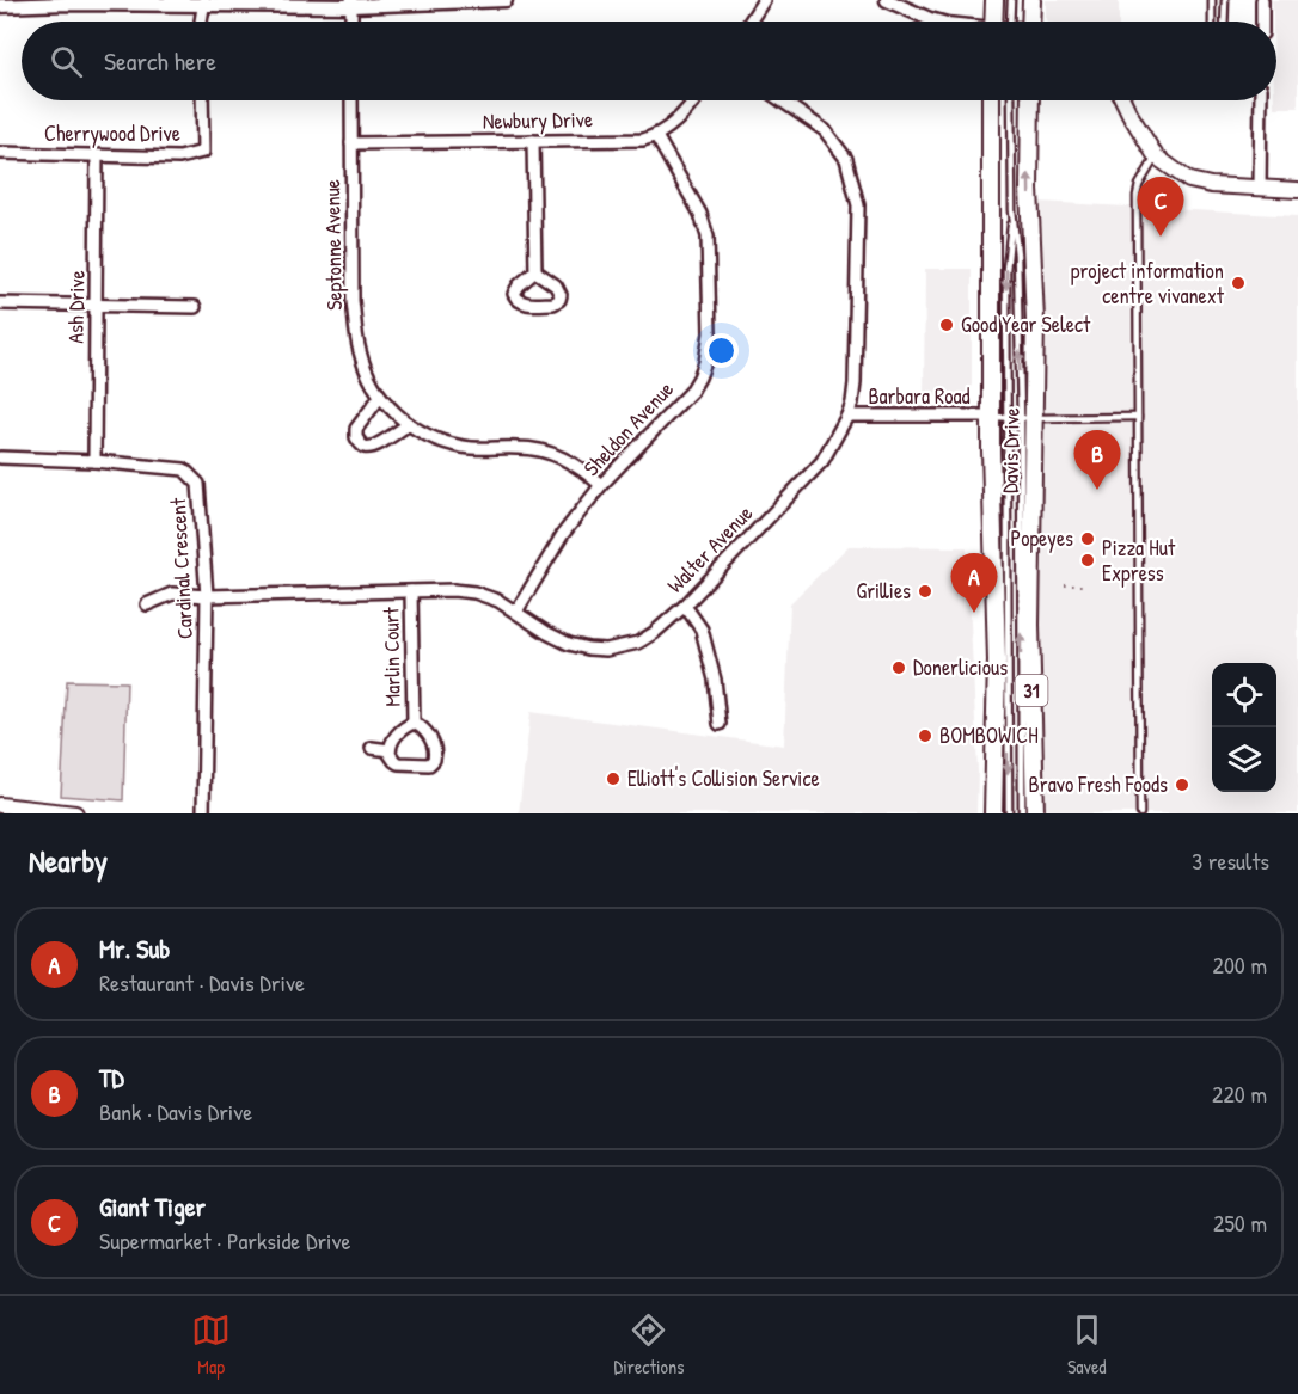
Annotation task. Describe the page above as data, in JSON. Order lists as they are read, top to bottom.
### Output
{
  "streets": {
    "main road": ["Davis Drive", "31"],
    "street": [
      "Newbury Drive",
      "Cherrywood Drive",
      "Septonne Avenue",
      "Ash Drive",
      "Barbara Road",
      "Sheldon Avenue",
      "Walter Avenue",
      "Cardinal Crescent",
      "Marlin Court"
    ]
  },
  "crossings": [
    ["Newbury Drive", "Septonne Avenue"],
    ["Newbury Drive", "Sheldon Avenue"],
    ["Cherrywood Drive", "Ash Drive"],
    ["Septonne Avenue", "Sheldon Avenue"],
    ["Ash Drive", "Cardinal Crescent"],
    ["Barbara Road", "Davis Drive"],
    ["Barbara Road", "Walter Avenue"],
    ["Sheldon Avenue", "Walter Avenue"],
    ["Walter Avenue", "Cardinal Crescent"],
    ["Walter Avenue", "Marlin Court"]
  ],
  "places": [
    "project information centre vivanext",
    "Good Year Select",
    "Popeyes",
    "Pizza Hut Express",
    "Grillies",
    "Donerlicious",
    "BOMBOWICH",
    "Elliott's Collision Service",
    "Bravo Fresh Foods"
  ],
  "page": {
    "search": "Search here",
    "pins": ["C", "B", "A"],
    "heading": ["Nearby", "3 results"],
    "list": [
      {
        "mark": "A",
        "name": "Mr. Sub",
        "note": "Restaurant · Davis Drive",
        "value": "200 m"
      },
      {
        "mark": "B",
        "name": "TD",
        "note": "Bank · Davis Drive",
        "value": "220 m"
      },
      {
        "mark": "C",
        "name": "Giant Tiger",
        "note": "Supermarket · Parkside Drive",
        "value": "250 m"
      }
    ],
    "nav": ["Map", "Directions", "Saved"]
  }
}
